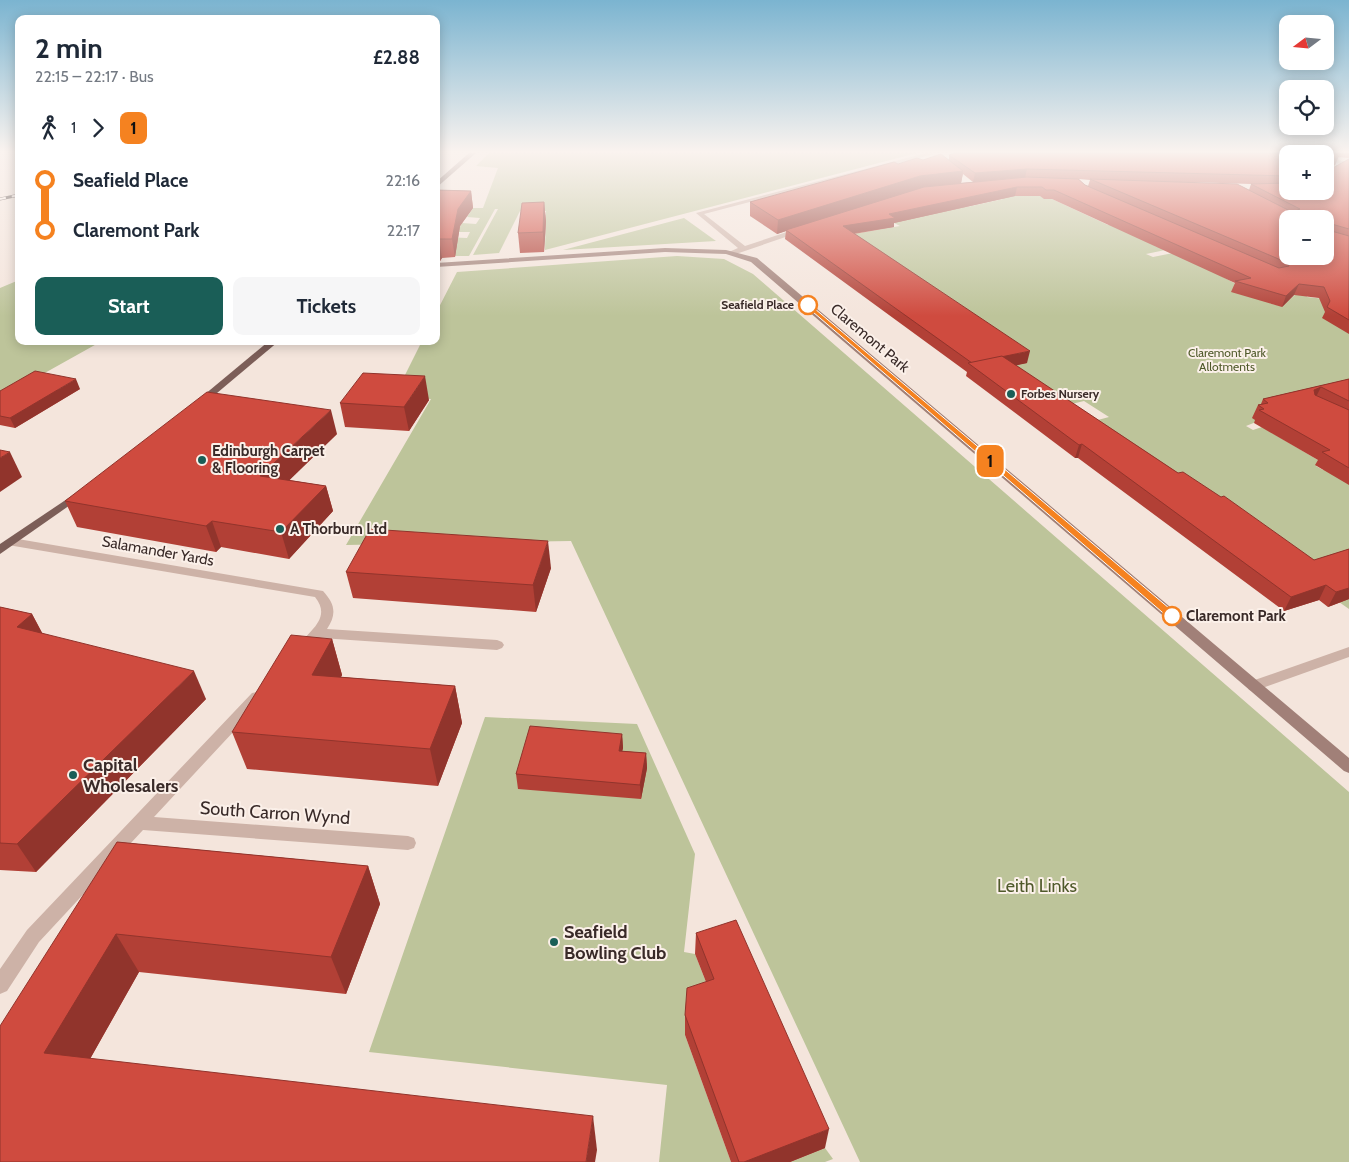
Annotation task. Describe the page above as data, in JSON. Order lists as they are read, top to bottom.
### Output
{
  "streets": {
    "street": ["Claremont Park", "Salamander Yards", "South Carron Wynd"]
  },
  "parks": ["Claremont Park Allotments", "Leith Links"],
  "places": [
    "Seafield Place",
    "Forbes Nursery",
    "Edinburgh Carpet & Flooring",
    "A Thorburn Ltd",
    "Claremont Park",
    "Capital Wholesalers",
    "Seafield Bowling Club"
  ],
  "lines": ["bus line 1"],
  "north": "left",
  "page": {
    "on_map": "1",
    "map_buttons": ["+", "−"],
    "heading": ["2 min", "22:15 – 22:17 · Bus", "£2.88"],
    "legs": ["1", "1"],
    "list": [
      {
        "name": "Seafield Place",
        "value": "22:16"
      },
      {
        "name": "Claremont Park",
        "value": "22:17"
      }
    ],
    "buttons": ["Start", "Tickets"]
  }
}
